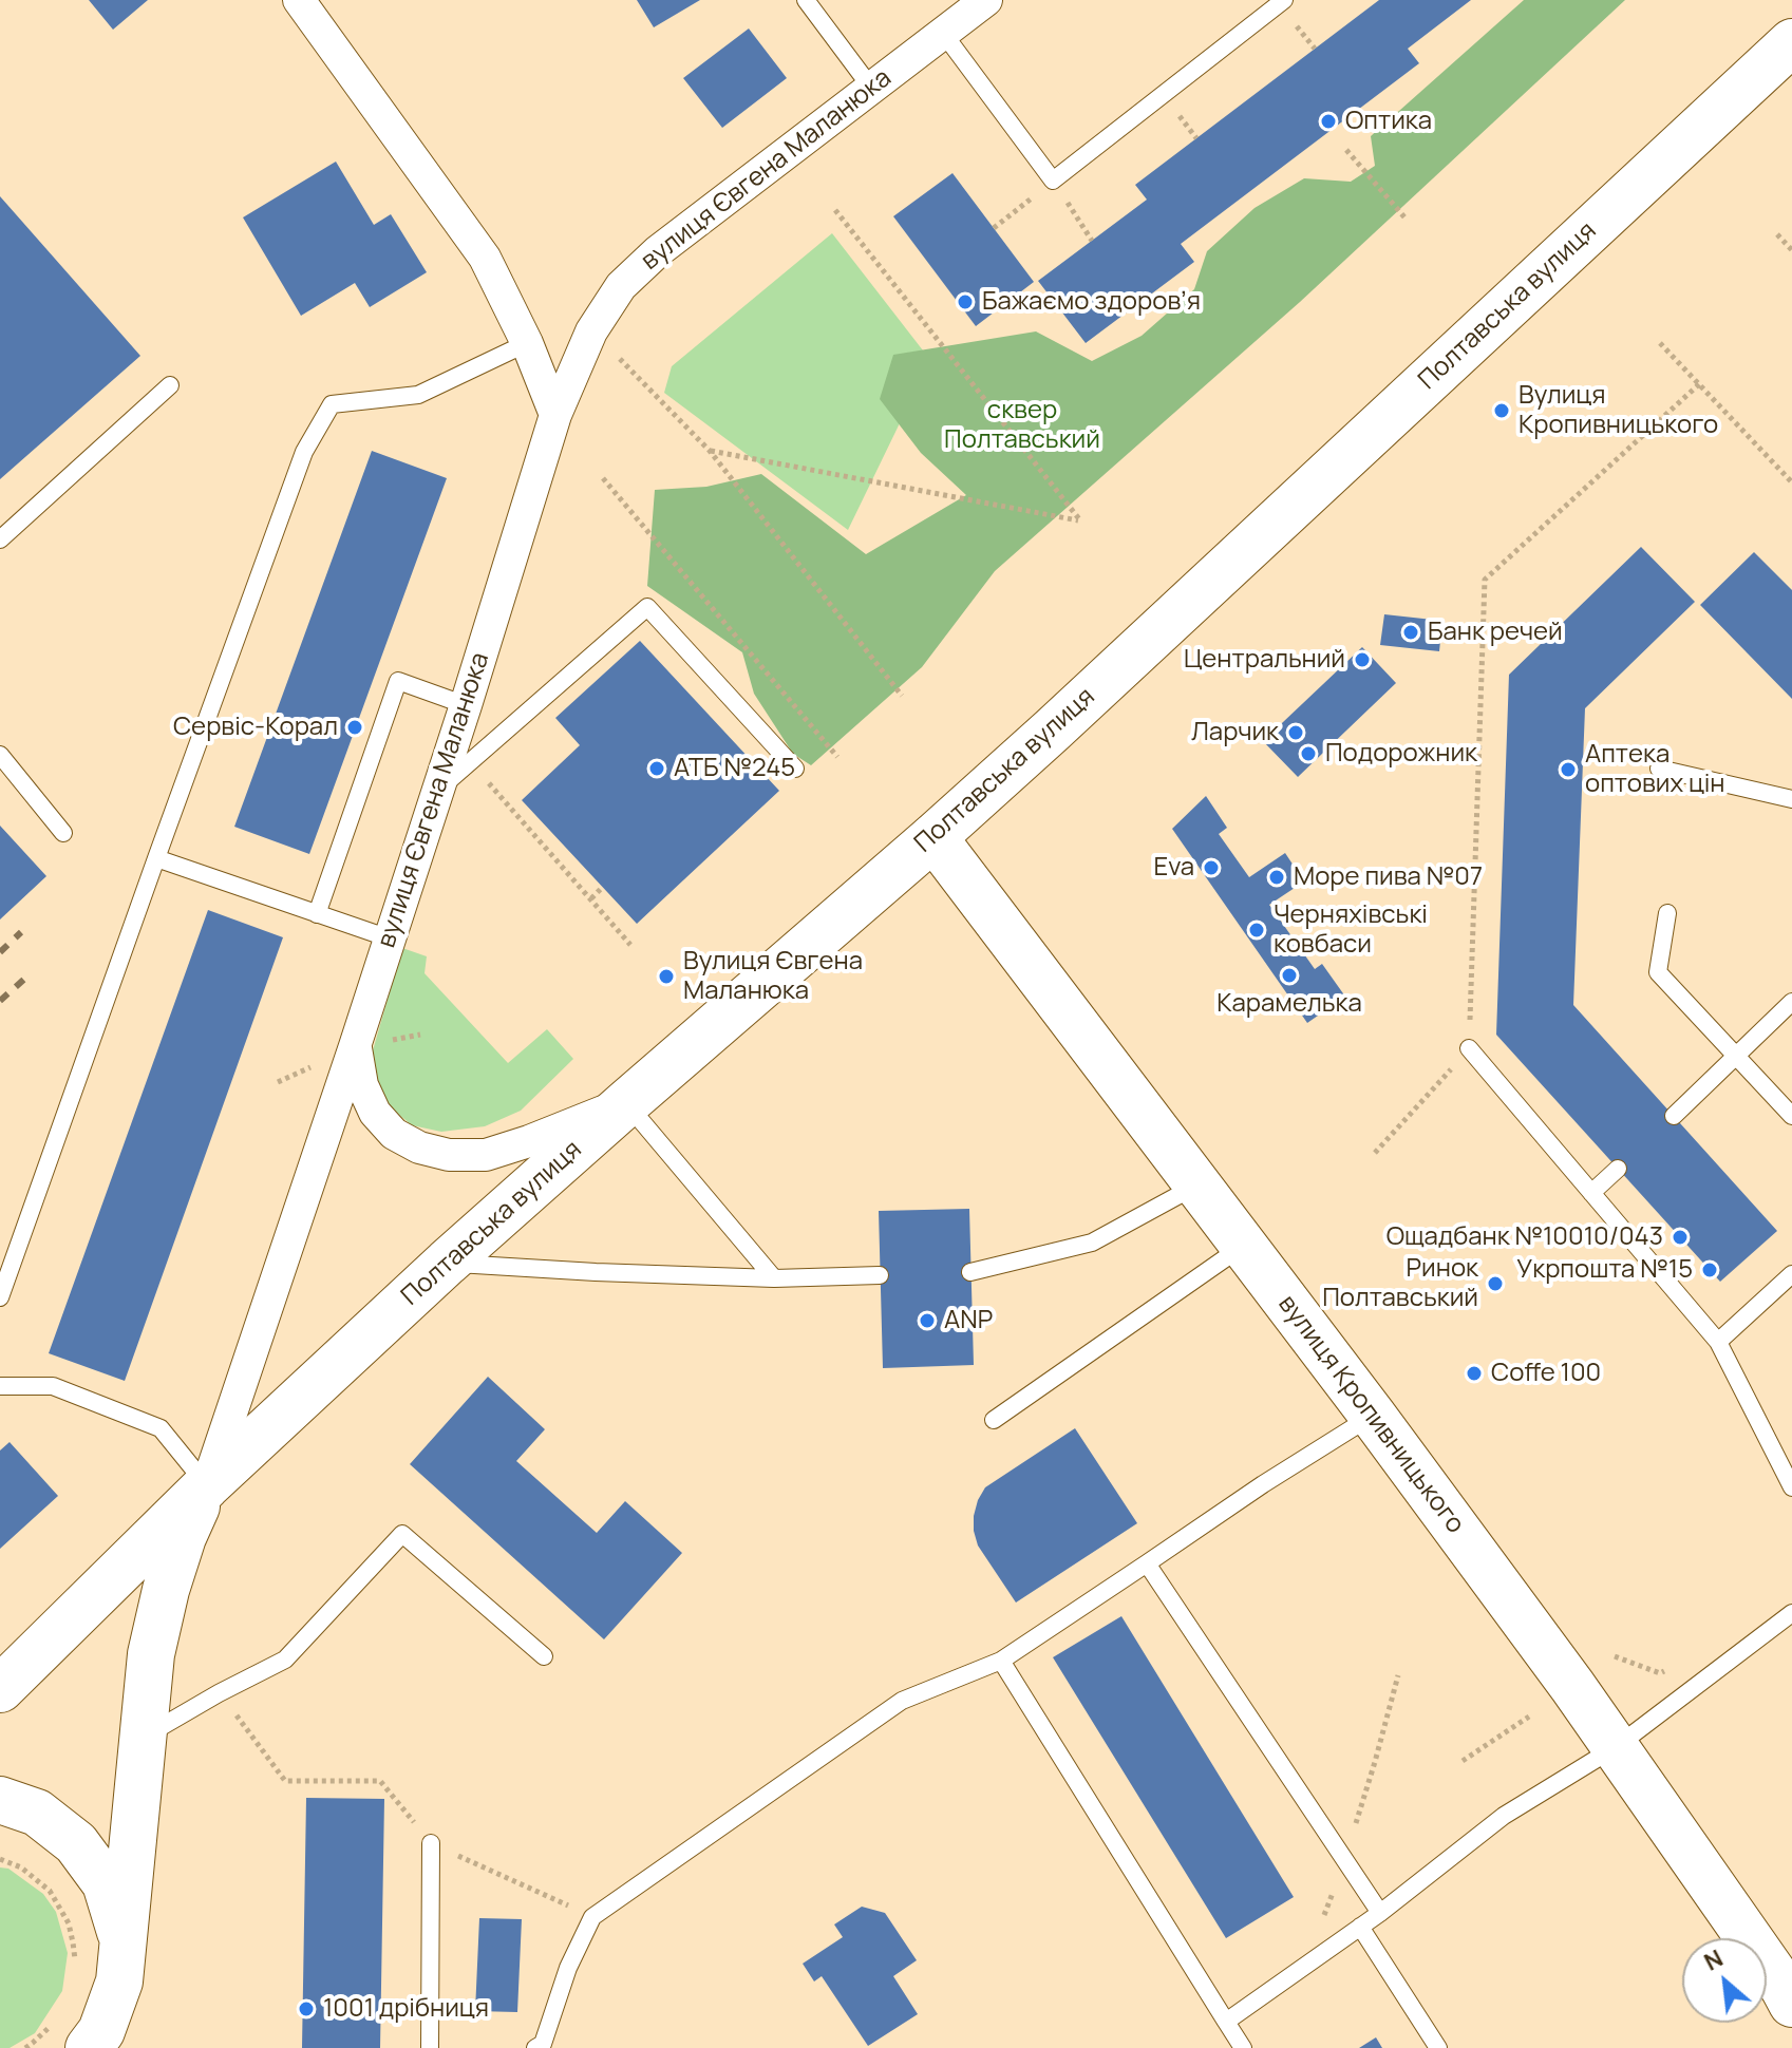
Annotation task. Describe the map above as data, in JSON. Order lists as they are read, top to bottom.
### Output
{
  "streets": {
    "main road": ["вулиця Євгена Маланюка", "Полтавська вулиця", "вулиця Кропивницького"]
  },
  "crossings": [
    ["вулиця Євгена Маланюка", "Полтавська вулиця"],
    ["Полтавська вулиця", "вулиця Кропивницького"]
  ],
  "parks": ["сквер Полтавський"],
  "places": [
    "Оптика",
    "Бажаємо здоровʼя",
    "Вулиця Кропивницького",
    "Банк речей",
    "Центральний",
    "Сервіс-Корал",
    "Ларчик",
    "Подорожник",
    "АТБ №245",
    "Аптека оптових цін",
    "Eva",
    "Море пива №07",
    "Черняхівські ковбаси",
    "Карамелька",
    "Вулиця Євгена Маланюка",
    "Ощадбанк №10010/043",
    "Укрпошта №15",
    "Ринок Полтавський",
    "ANP",
    "Coffe 100",
    "1001 дрібниця"
  ],
  "north": "top left"
}
